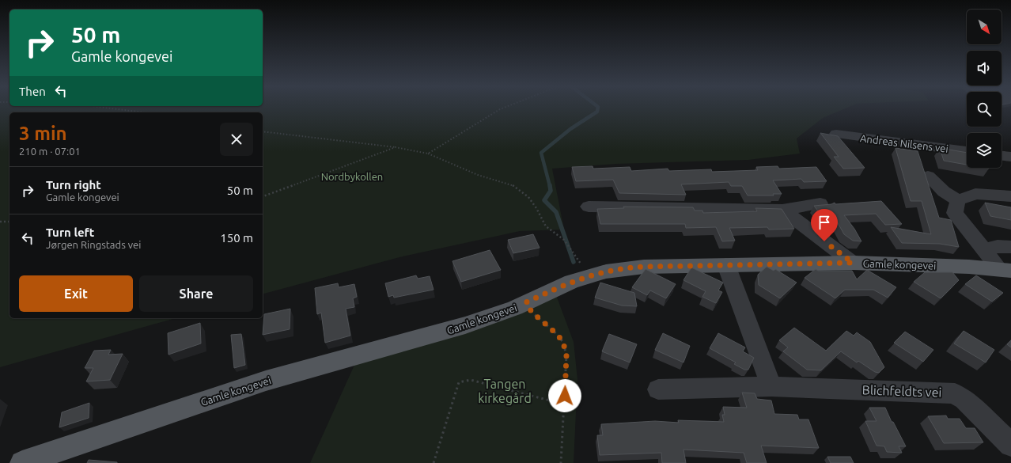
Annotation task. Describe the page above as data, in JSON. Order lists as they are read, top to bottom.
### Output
{
  "streets": {
    "main road": ["Gamle kongevei"],
    "street": ["Andreas Nilsens vei", "Blichfeldts vei"]
  },
  "parks": ["Nordbykollen", "Tangen kirkegård"],
  "north": "bottom right",
  "page": {
    "turn": ["50 m", "Gamle kongevei"],
    "then": "Then",
    "heading": ["3 min", "210 m · 07:01"],
    "list": [
      {
        "name": "Turn right",
        "note": "Gamle kongevei",
        "value": "50 m"
      },
      {
        "name": "Turn left",
        "note": "Jørgen Ringstads vei",
        "value": "150 m"
      }
    ],
    "buttons": ["Exit", "Share"]
  }
}
